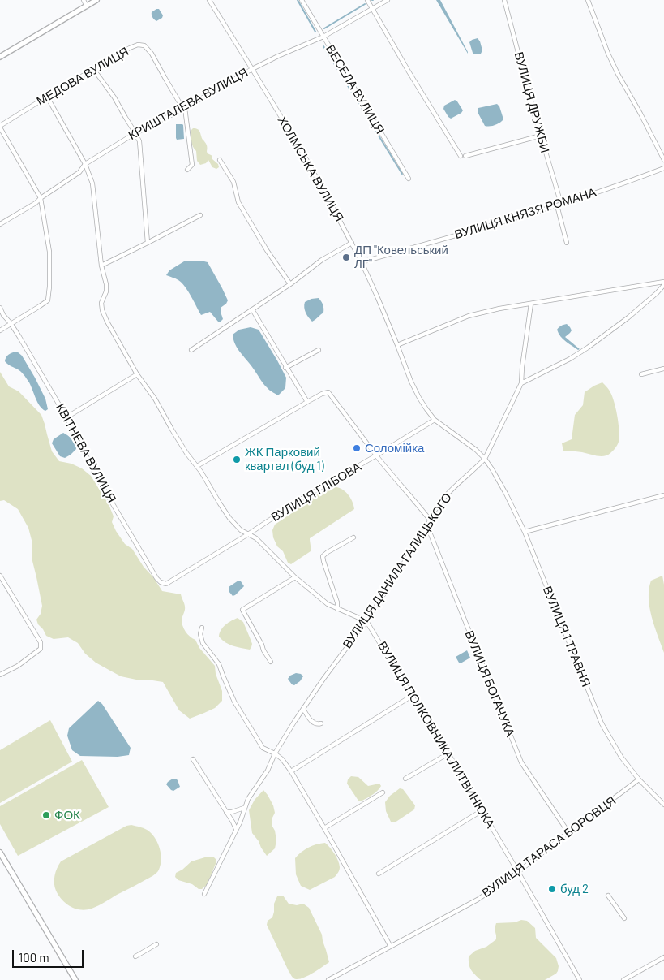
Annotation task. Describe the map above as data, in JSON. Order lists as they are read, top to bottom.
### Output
{
  "streets": {
    "street": [
      "МЕДОВА ВУЛИЦЯ",
      "ВЕСЕЛА ВУЛИЦЯ",
      "ВУЛИЦЯ ДРУЖБИ",
      "КРИШТАЛЕВА ВУЛИЦЯ",
      "ХОЛМСЬКА ВУЛИЦЯ",
      "ВУЛИЦЯ КНЯЗЯ РОМАНА",
      "КВІТНЕВА ВУЛИЦЯ",
      "ВУЛИЦЯ ГЛІБОВА",
      "ВУЛИЦЯ ДАНИЛА ГАЛИЦЬКОГО",
      "ВУЛИЦЯ 1 ТРАВНЯ",
      "ВУЛИЦЯ БОГАЧУКА",
      "ВУЛИЦЯ ПОЛКОВНИКА ЛИТВИНЮКА",
      "ВУЛИЦЯ ТАРАСА БОРОВЦЯ"
    ]
  },
  "crossings": [
    ["МЕДОВА ВУЛИЦЯ", "КРИШТАЛЕВА ВУЛИЦЯ"],
    ["ВЕСЕЛА ВУЛИЦЯ", "КРИШТАЛЕВА ВУЛИЦЯ"],
    ["ВУЛИЦЯ ДРУЖБИ", "ВУЛИЦЯ КНЯЗЯ РОМАНА"],
    ["КРИШТАЛЕВА ВУЛИЦЯ", "ХОЛМСЬКА ВУЛИЦЯ"],
    ["ХОЛМСЬКА ВУЛИЦЯ", "ВУЛИЦЯ КНЯЗЯ РОМАНА"],
    ["ХОЛМСЬКА ВУЛИЦЯ", "ВУЛИЦЯ ГЛІБОВА"],
    ["ХОЛМСЬКА ВУЛИЦЯ", "ВУЛИЦЯ ДАНИЛА ГАЛИЦЬКОГО"],
    ["ХОЛМСЬКА ВУЛИЦЯ", "ВУЛИЦЯ 1 ТРАВНЯ"],
    ["КВІТНЕВА ВУЛИЦЯ", "ВУЛИЦЯ ГЛІБОВА"],
    ["ВУЛИЦЯ ДАНИЛА ГАЛИЦЬКОГО", "ВУЛИЦЯ 1 ТРАВНЯ"],
    ["ВУЛИЦЯ ДАНИЛА ГАЛИЦЬКОГО", "ВУЛИЦЯ БОГАЧУКА"],
    ["ВУЛИЦЯ ДАНИЛА ГАЛИЦЬКОГО", "ВУЛИЦЯ ПОЛКОВНИКА ЛИТВИНЮКА"],
    ["ВУЛИЦЯ 1 ТРАВНЯ", "ВУЛИЦЯ ТАРАСА БОРОВЦЯ"],
    ["ВУЛИЦЯ БОГАЧУКА", "ВУЛИЦЯ ТАРАСА БОРОВЦЯ"],
    ["ВУЛИЦЯ ПОЛКОВНИКА ЛИТВИНЮКА", "ВУЛИЦЯ ТАРАСА БОРОВЦЯ"]
  ],
  "places": [
    "ДП \"Ковельський ЛГ\"",
    "Соломійка",
    "ЖК Парковий квартал (буд 1)",
    "ФОК",
    "буд 2"
  ],
  "scale_bar": "100 m"
}
